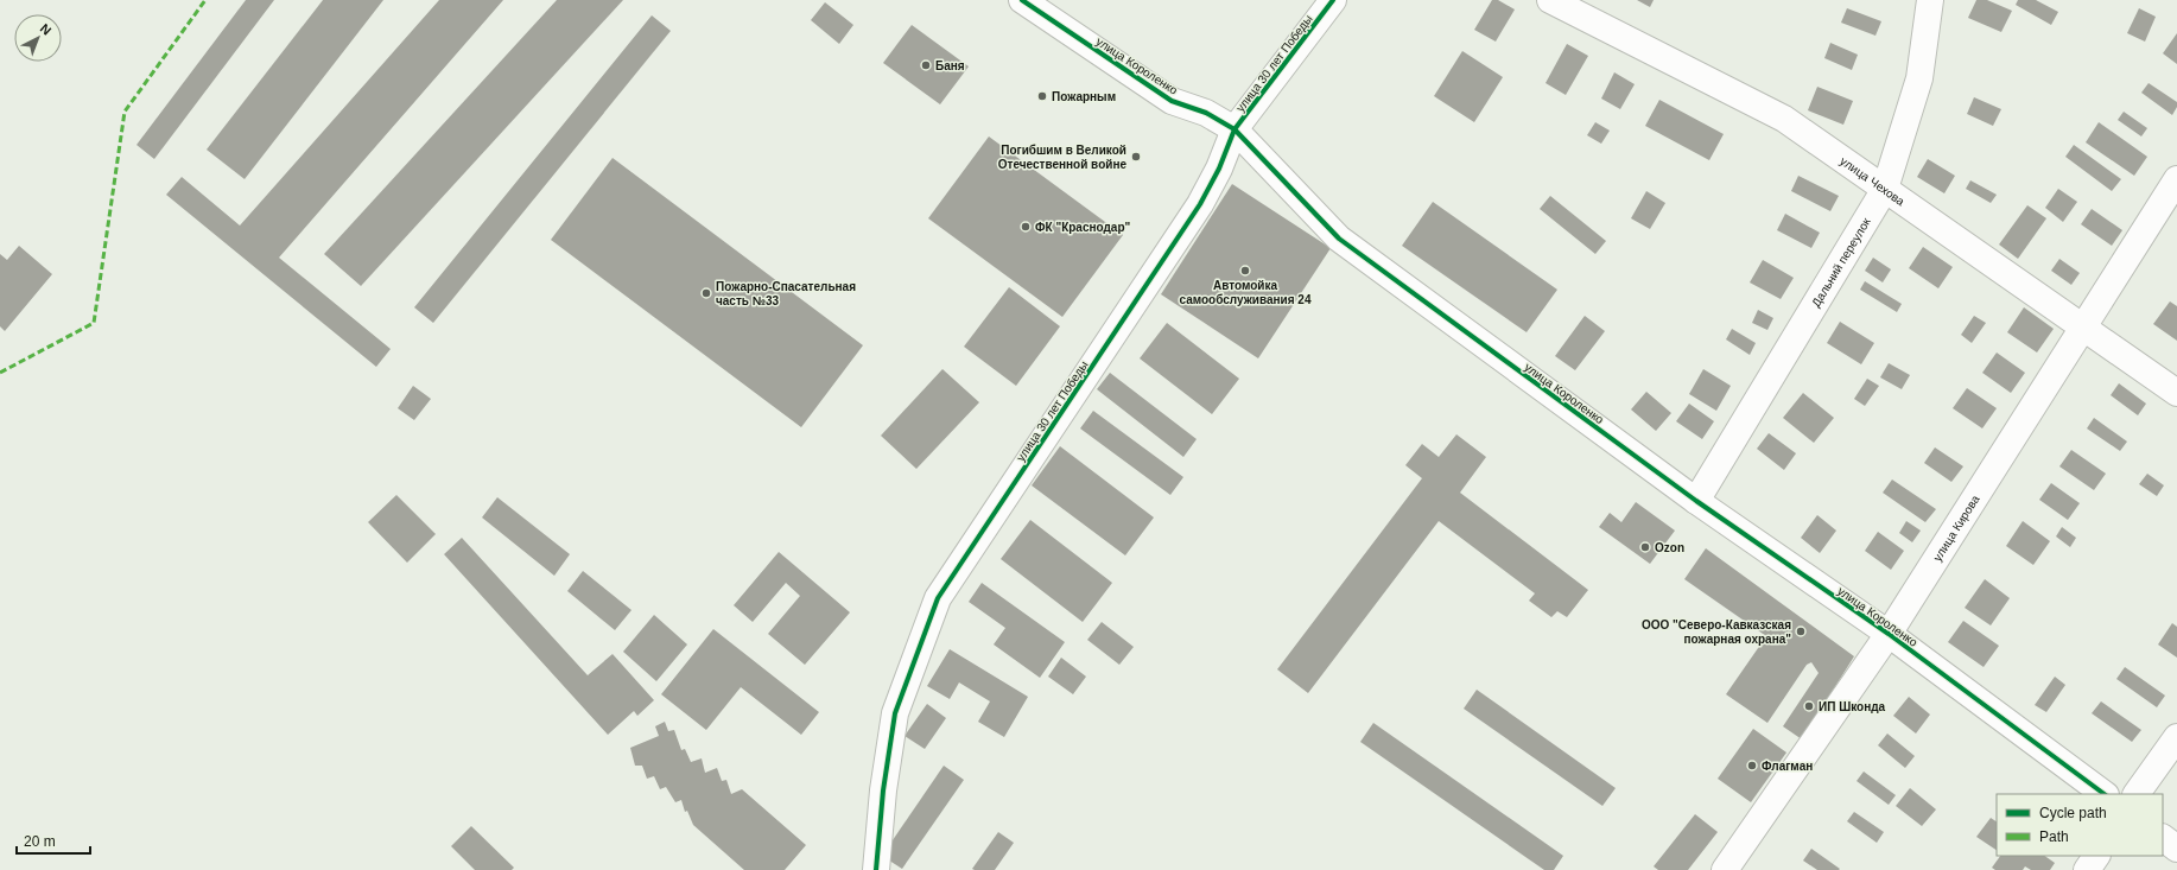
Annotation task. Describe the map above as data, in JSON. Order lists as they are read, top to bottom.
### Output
{
  "streets": {
    "street": [
      "улица 30 лет Победы",
      "улица Короленко",
      "улица Чехова",
      "Дальний переулок",
      "улица Кирова"
    ]
  },
  "crossings": [
    ["улица 30 лет Победы", "улица Короленко"],
    ["улица Короленко", "Дальний переулок"],
    ["улица Короленко", "улица Кирова"],
    ["улица Чехова", "Дальний переулок"],
    ["улица Чехова", "улица Кирова"]
  ],
  "places": [
    "Баня",
    "Пожарным",
    "Погибшим в Великой Отечественной войне",
    "ФК \"Краснодар\"",
    "Автомойка самообслуживания 24",
    "Пожарно-Спасательная часть №33",
    "Ozon",
    "ООО \"Северо-Кавказская пожарная охрана\"",
    "ИП Шконда",
    "Флагман"
  ],
  "legend": ["Cycle path", "Path"],
  "scale_bar": "20 m",
  "north": "top right"
}
